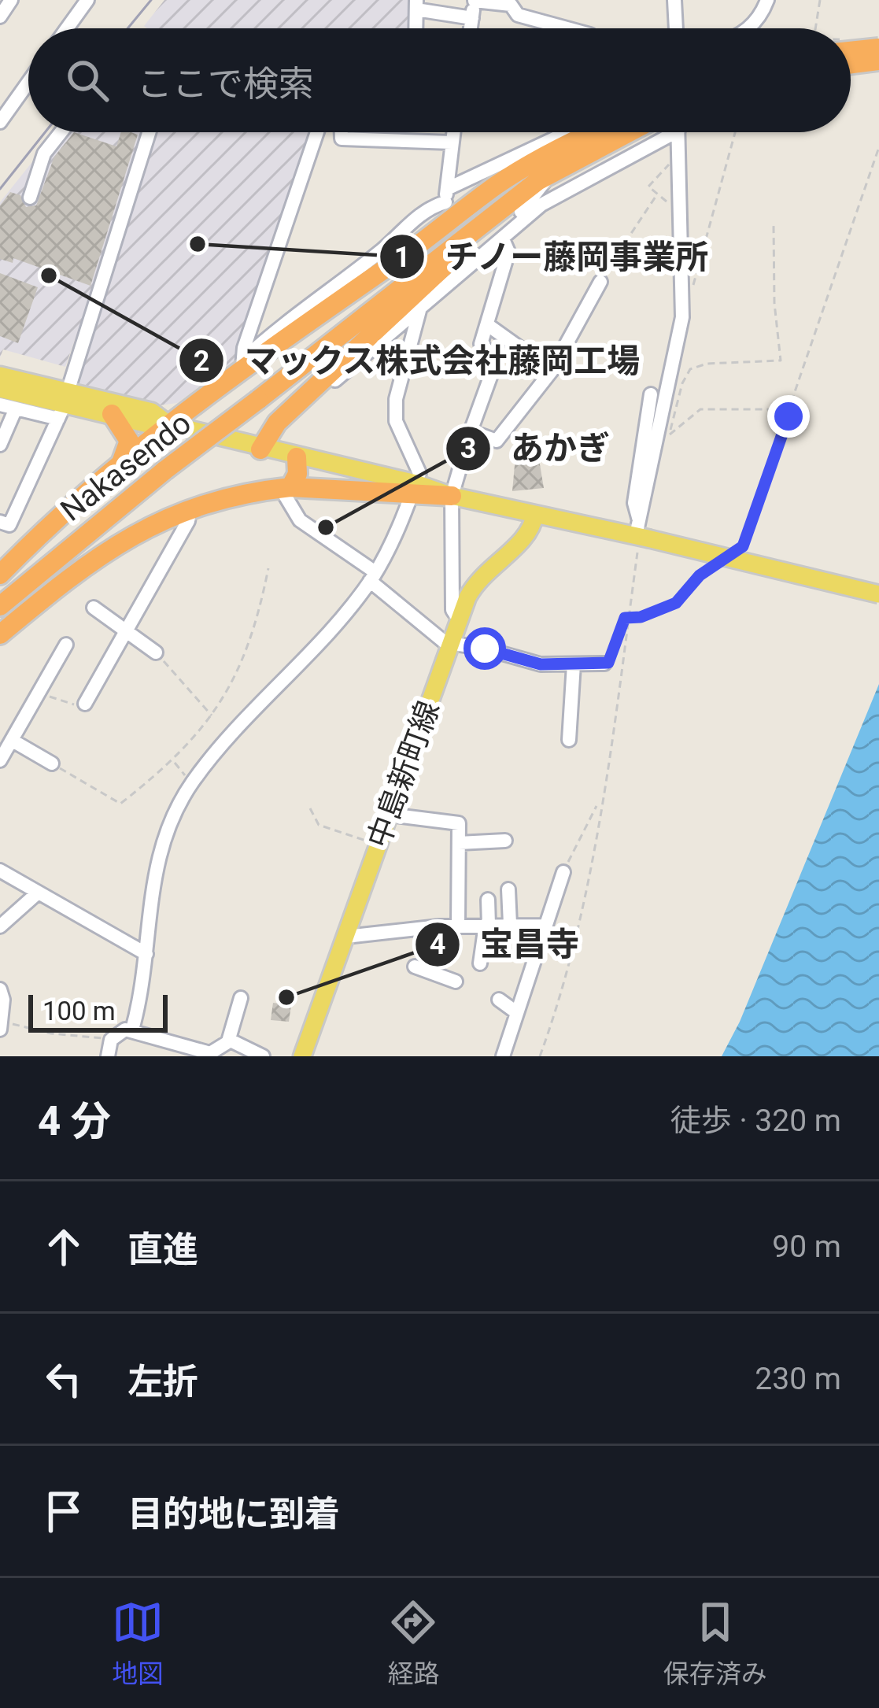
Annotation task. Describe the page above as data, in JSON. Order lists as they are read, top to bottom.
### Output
{
  "streets": {
    "highway": ["Nakasendo"],
    "main road": ["中島新町線"]
  },
  "places": [
    "チノー藤岡事業所",
    "マックス株式会社藤岡工場",
    "あかぎ",
    "宝昌寺"
  ],
  "scale_bar": "100 m",
  "page": {
    "search": "ここで検索",
    "scale": "100 m",
    "heading": ["4 分", "徒歩 · 320 m"],
    "list": [
      ["直進", "90 m"],
      ["左折", "230 m"],
      "目的地に到着"
    ],
    "nav": ["地図", "経路", "保存済み"]
  }
}
